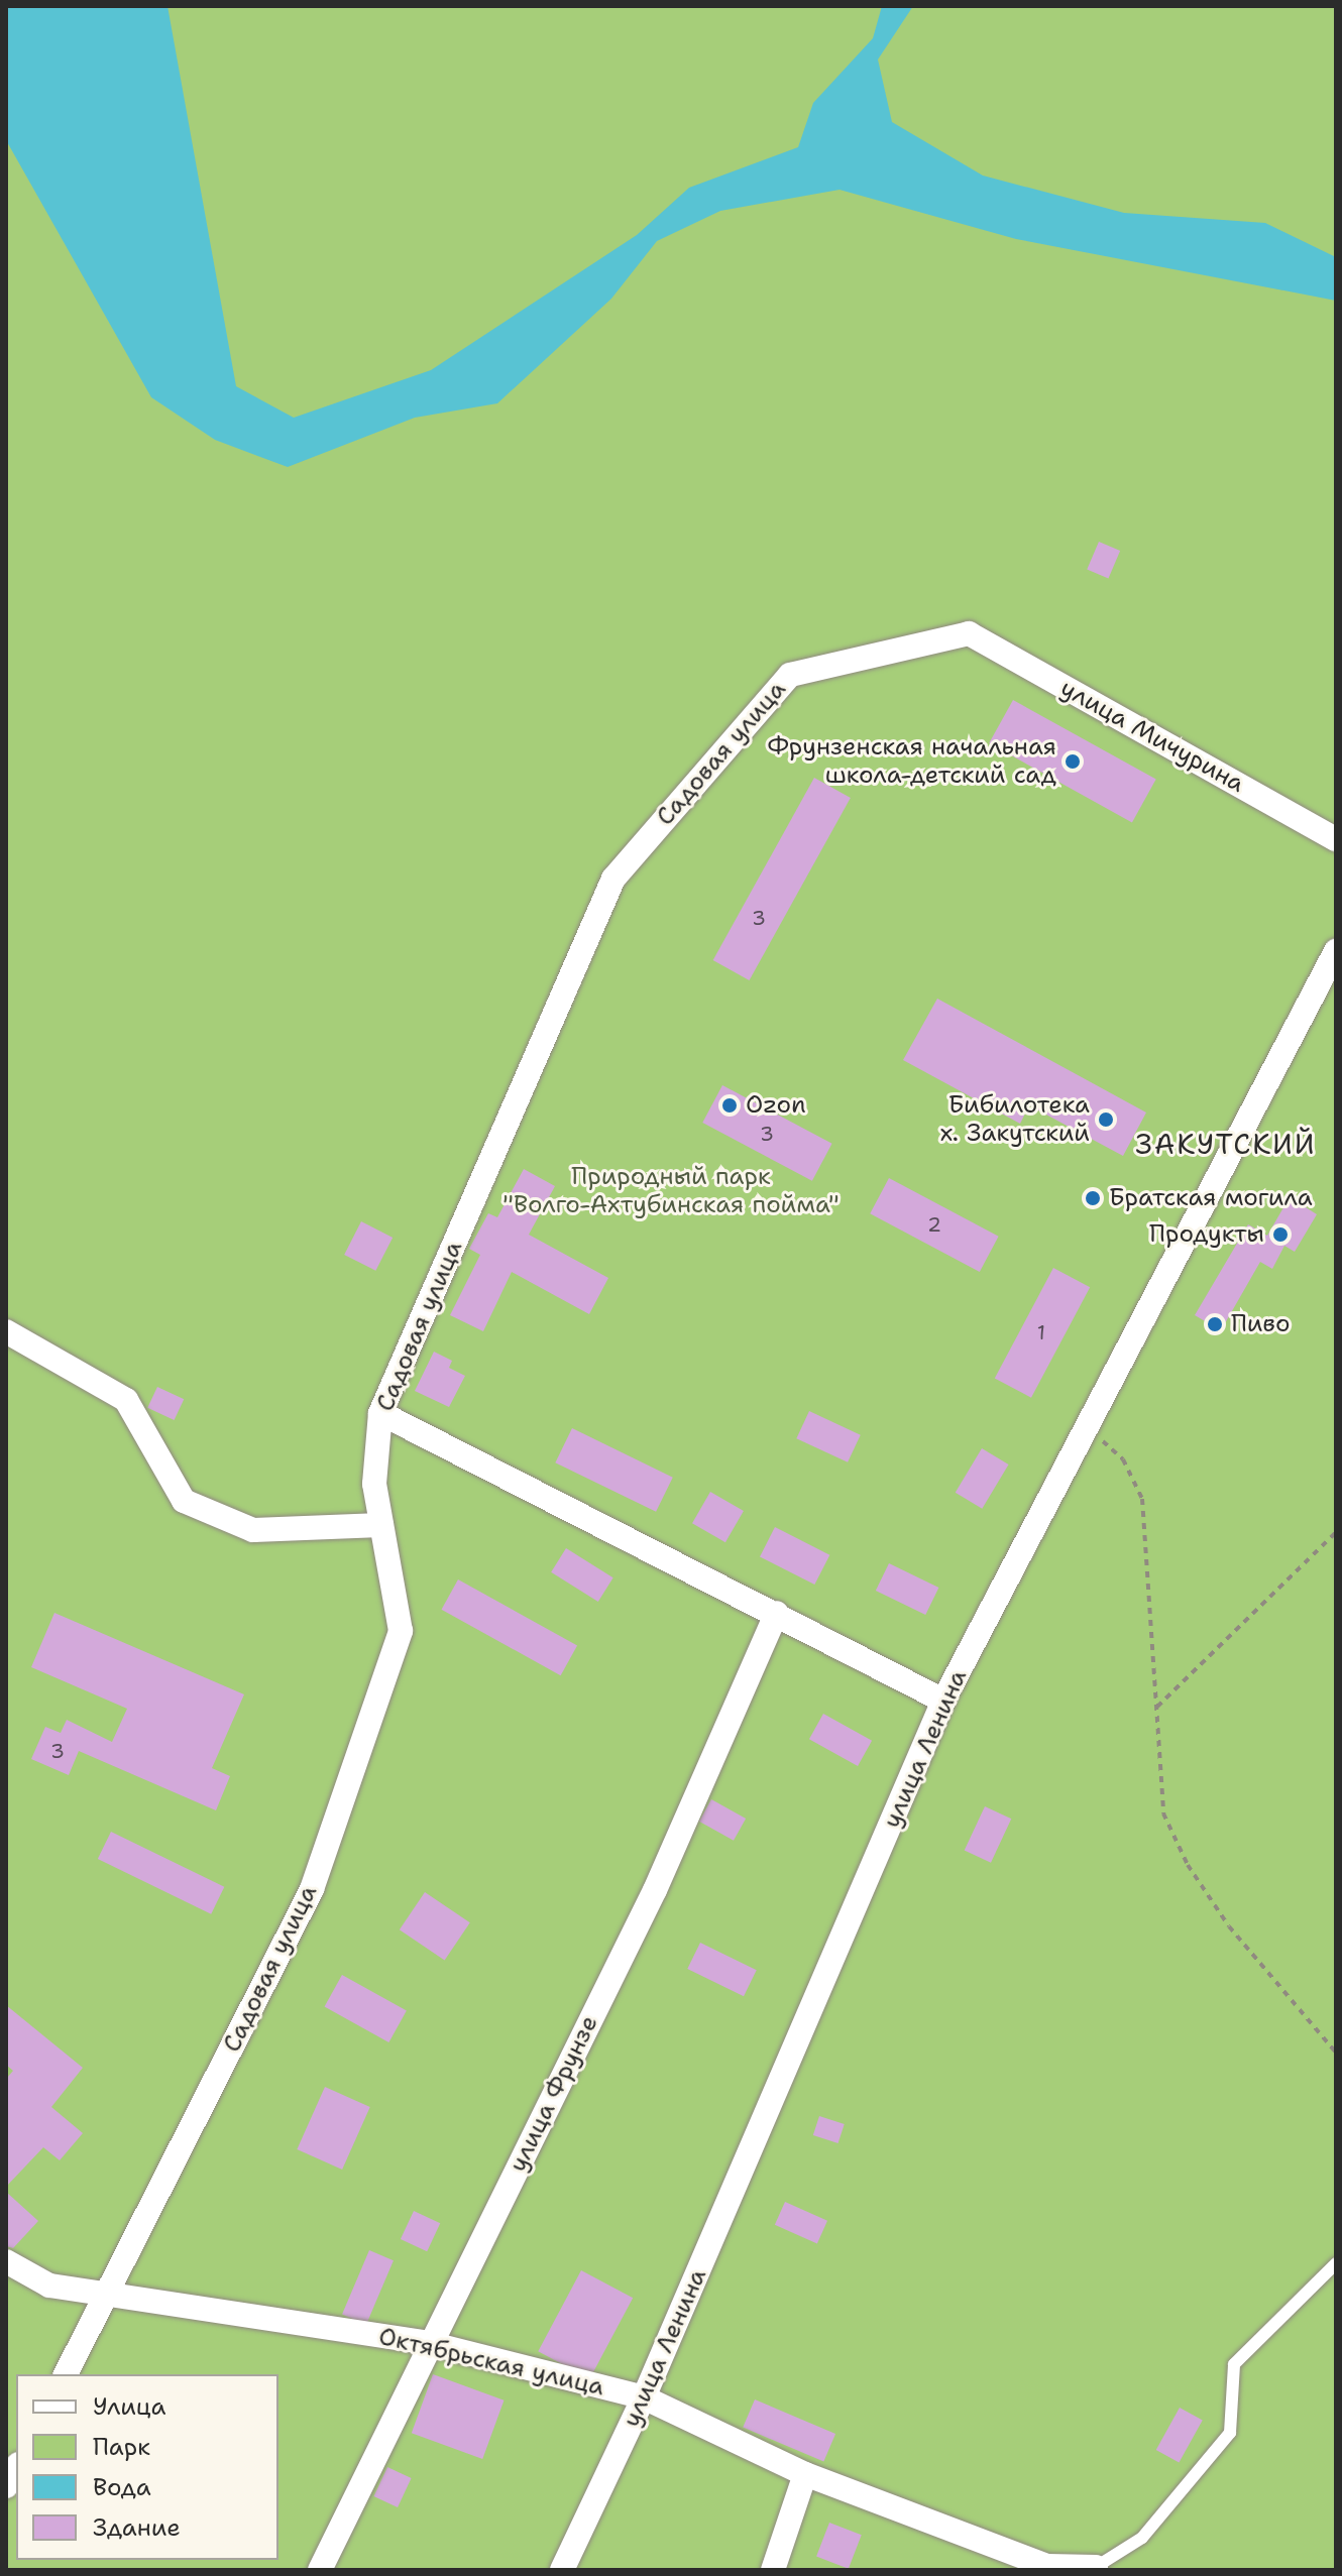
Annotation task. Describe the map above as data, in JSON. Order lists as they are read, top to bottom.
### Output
{
  "streets": {
    "street": [
      "улица Мичурина",
      "Садовая улица",
      "улица Ленина",
      "улица Фрунзе",
      "Октябрьская улица"
    ]
  },
  "crossings": [
    ["улица Мичурина", "Садовая улица"],
    ["Садовая улица", "Октябрьская улица"],
    ["улица Ленина", "Октябрьская улица"],
    ["улица Фрунзе", "Октябрьская улица"]
  ],
  "districts": ["ЗАКУТСКИЙ"],
  "parks": ["Природный парк \"Волго-Ахтубинская пойма\""],
  "places": [
    "Фрунзенская начальная школа-детский сад",
    "Ozon",
    "Бибилотека х. Закутский",
    "Братская могила",
    "Продукты",
    "Пиво"
  ],
  "house_numbers": [
    "3",
    "3",
    "2",
    "1",
    "3"
  ],
  "legend": [
    "Улица",
    "Парк",
    "Вода",
    "Здание"
  ]
}
